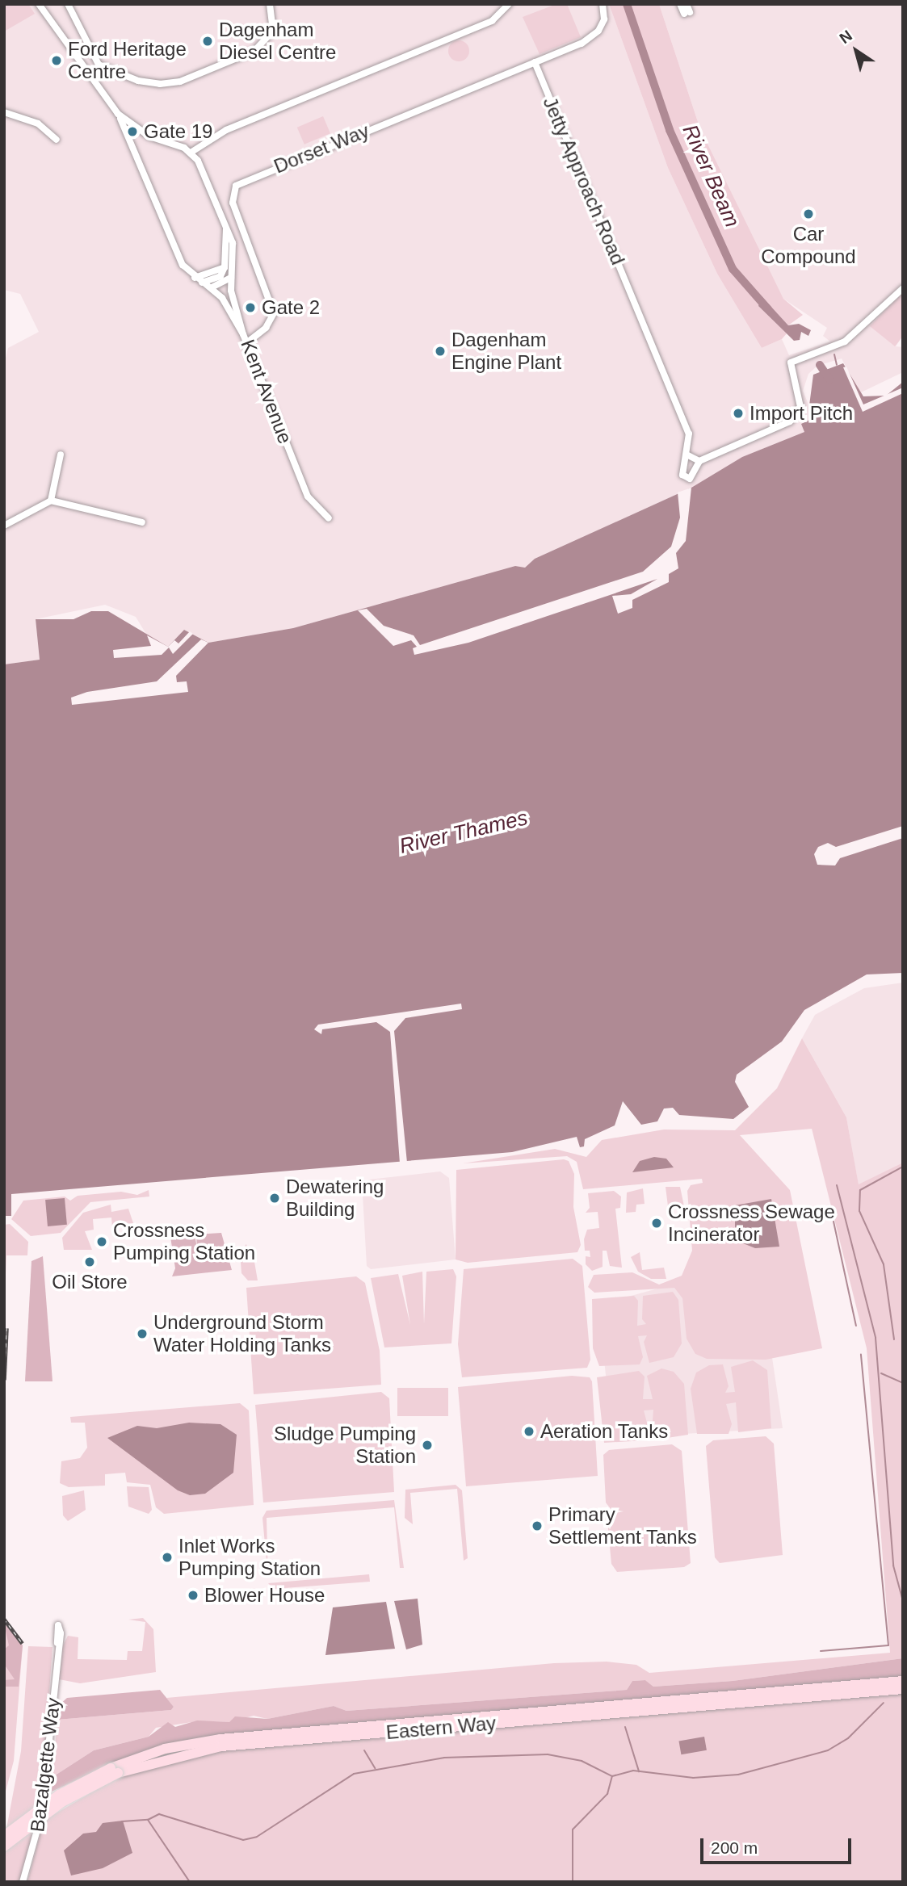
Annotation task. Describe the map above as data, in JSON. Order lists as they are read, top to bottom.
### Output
{
  "streets": {
    "main road": ["Eastern Way"],
    "street": [
      "Dorset Way",
      "Jetty Approach Road",
      "Kent Avenue",
      "Bazalgette Way"
    ]
  },
  "crossings": [
    ["Dorset Way", "Jetty Approach Road"],
    ["Dorset Way", "Kent Avenue"]
  ],
  "water": ["River Beam", "River Thames"],
  "places": [
    "Dagenham Diesel Centre",
    "Ford Heritage Centre",
    "Gate 19",
    "Car Compound",
    "Gate 2",
    "Dagenham Engine Plant",
    "Import Pitch",
    "Dewatering Building",
    "Crossness Sewage Incinerator",
    "Crossness Pumping Station",
    "Oil Store",
    "Underground Storm Water Holding Tanks",
    "Aeration Tanks",
    "Sludge Pumping Station",
    "Primary Settlement Tanks",
    "Inlet Works Pumping Station",
    "Blower House"
  ],
  "scale_bar": "200 m",
  "north": "top left"
}
